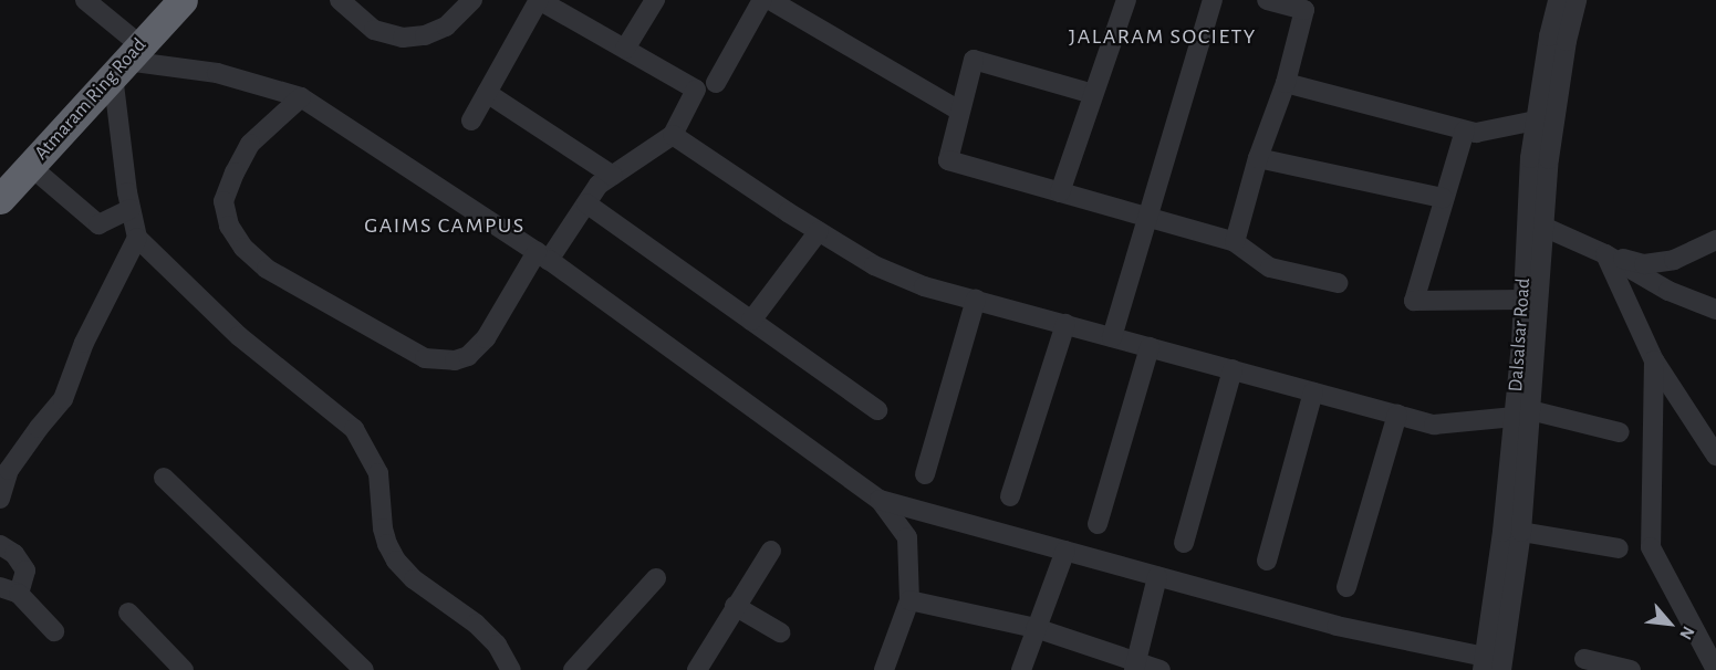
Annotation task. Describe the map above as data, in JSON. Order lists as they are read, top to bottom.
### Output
{
  "streets": {
    "highway": ["Atmaram Ring Road"],
    "street": ["Dalsalsar Road"]
  },
  "districts": ["JALARAM SOCIETY", "GAIMS CAMPUS"],
  "north": "bottom right"
}
